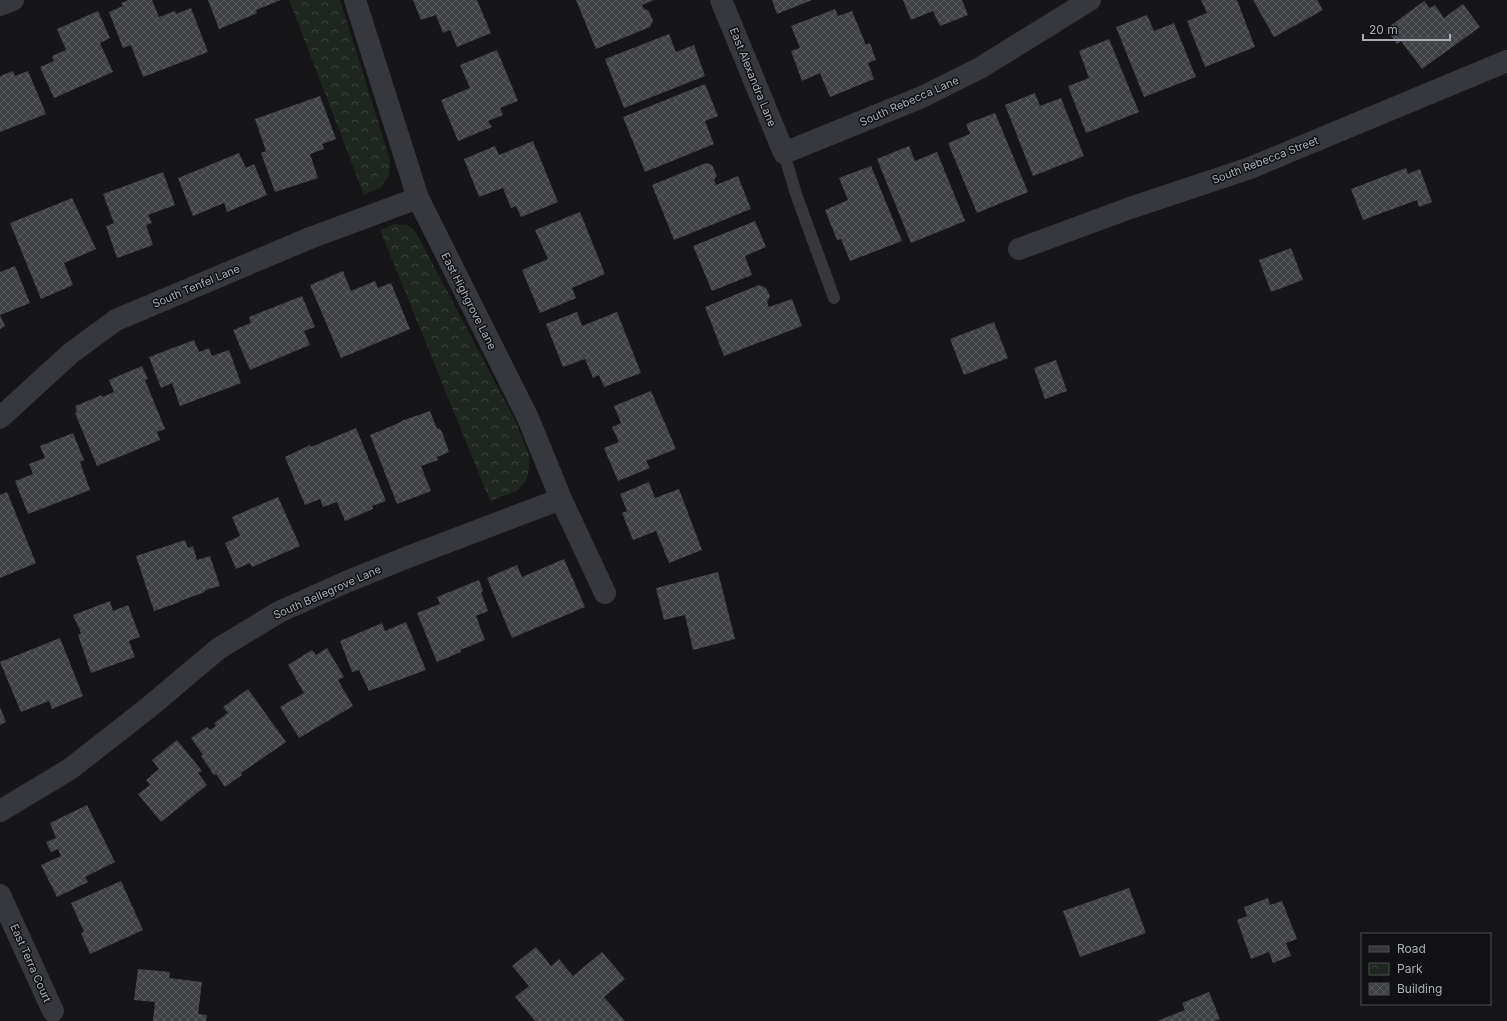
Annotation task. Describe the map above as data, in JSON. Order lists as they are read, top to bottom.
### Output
{
  "streets": {
    "street": [
      "East Alexandra Lane",
      "South Rebecca Lane",
      "South Rebecca Street",
      "South Tenfel Lane",
      "East Highgrove Lane",
      "South Bellegrove Lane",
      "East Terra Court"
    ]
  },
  "crossings": [
    ["East Alexandra Lane", "South Rebecca Lane"],
    ["South Tenfel Lane", "East Highgrove Lane"],
    ["East Highgrove Lane", "South Bellegrove Lane"]
  ],
  "legend": ["Road", "Park", "Building"],
  "scale_bar": "20 m"
}
